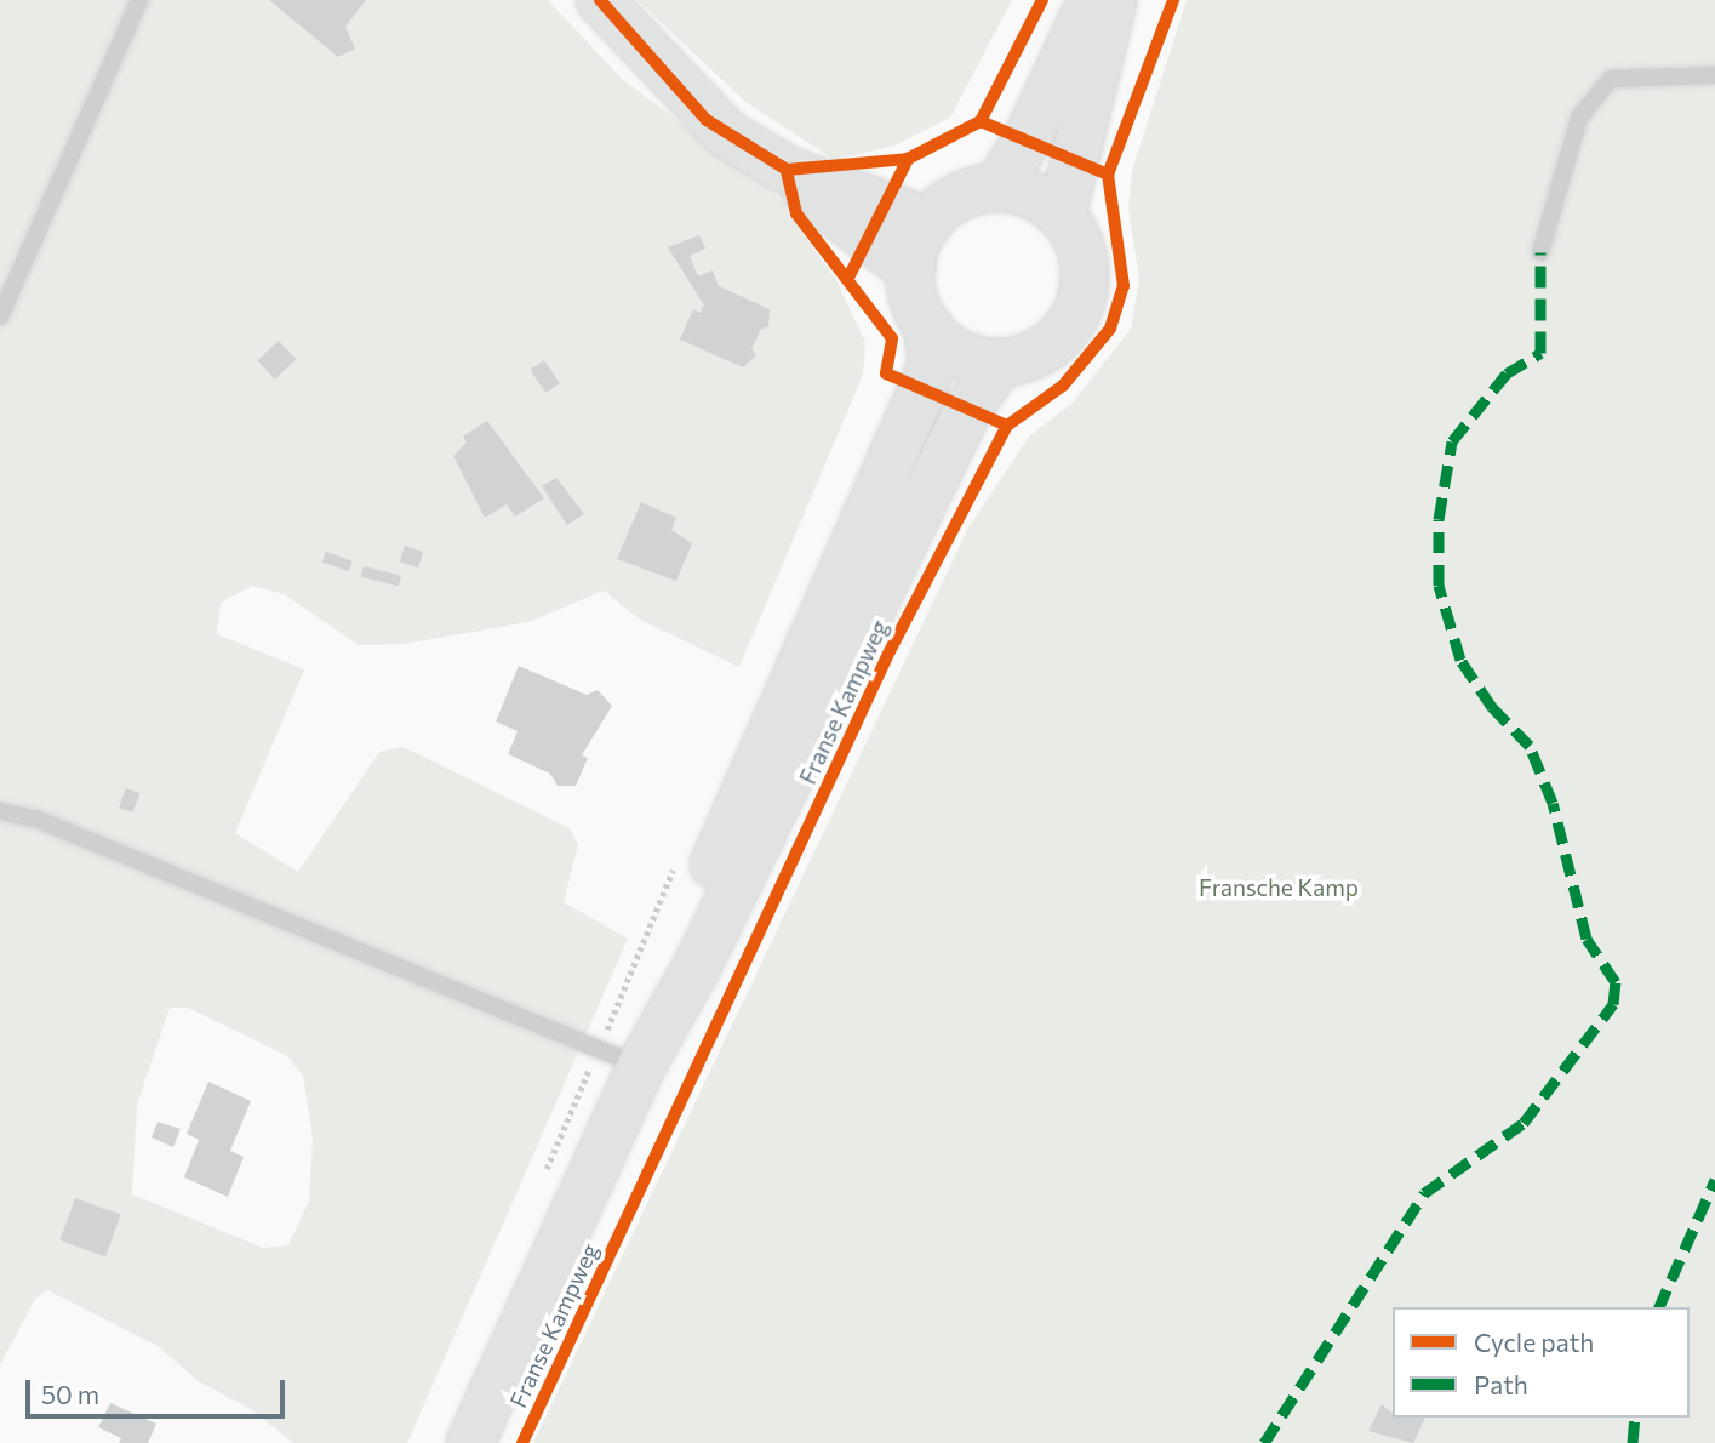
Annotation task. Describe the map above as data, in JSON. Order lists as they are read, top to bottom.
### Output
{
  "streets": {
    "main road": ["Franse Kampweg"]
  },
  "parks": ["Fransche Kamp"],
  "legend": ["Cycle path", "Path"],
  "scale_bar": "50 m"
}
